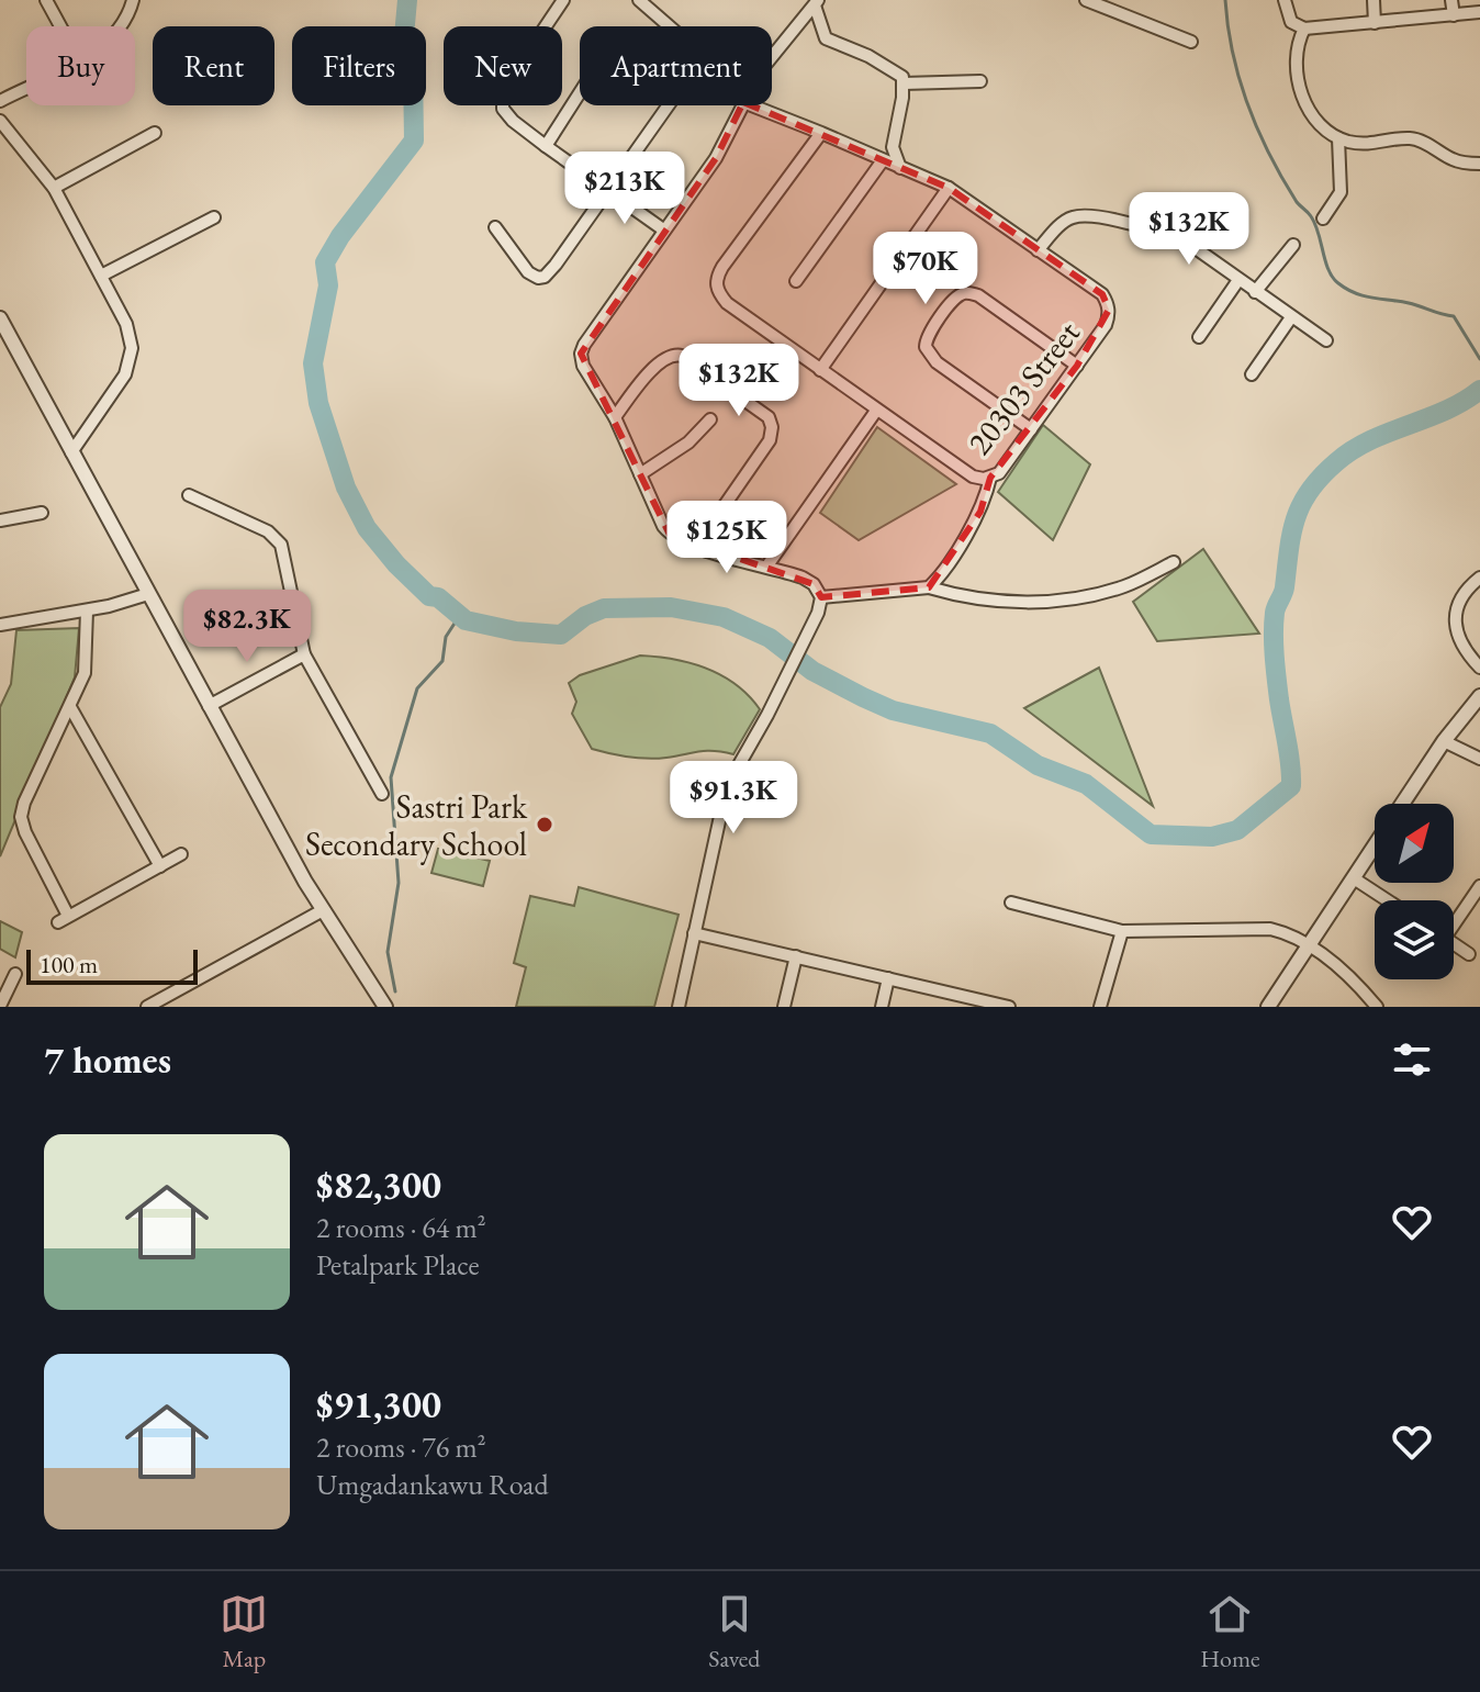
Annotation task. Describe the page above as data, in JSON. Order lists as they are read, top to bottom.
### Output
{
  "streets": {
    "street": ["20303 Street"]
  },
  "places": ["Sastri Park Secondary School"],
  "scale_bar": "100 m",
  "north": "top right",
  "page": {
    "chip": [
      "Buy",
      "Rent",
      "Filters",
      "New",
      "Apartment"
    ],
    "price": [
      "$213K",
      "$132K",
      "$70K",
      "$132K",
      "$125K",
      "$82.3K",
      "$91.3K"
    ],
    "scale": "100 m",
    "heading": "7 homes",
    "list": [
      {
        "name": "$82,300",
        "note": "2 rooms · 64 m² · Petalpark Place"
      },
      {
        "name": "$91,300",
        "note": "2 rooms · 76 m² · Umgadankawu Road"
      }
    ],
    "tabs": ["Map", "Saved", "Home"]
  }
}
